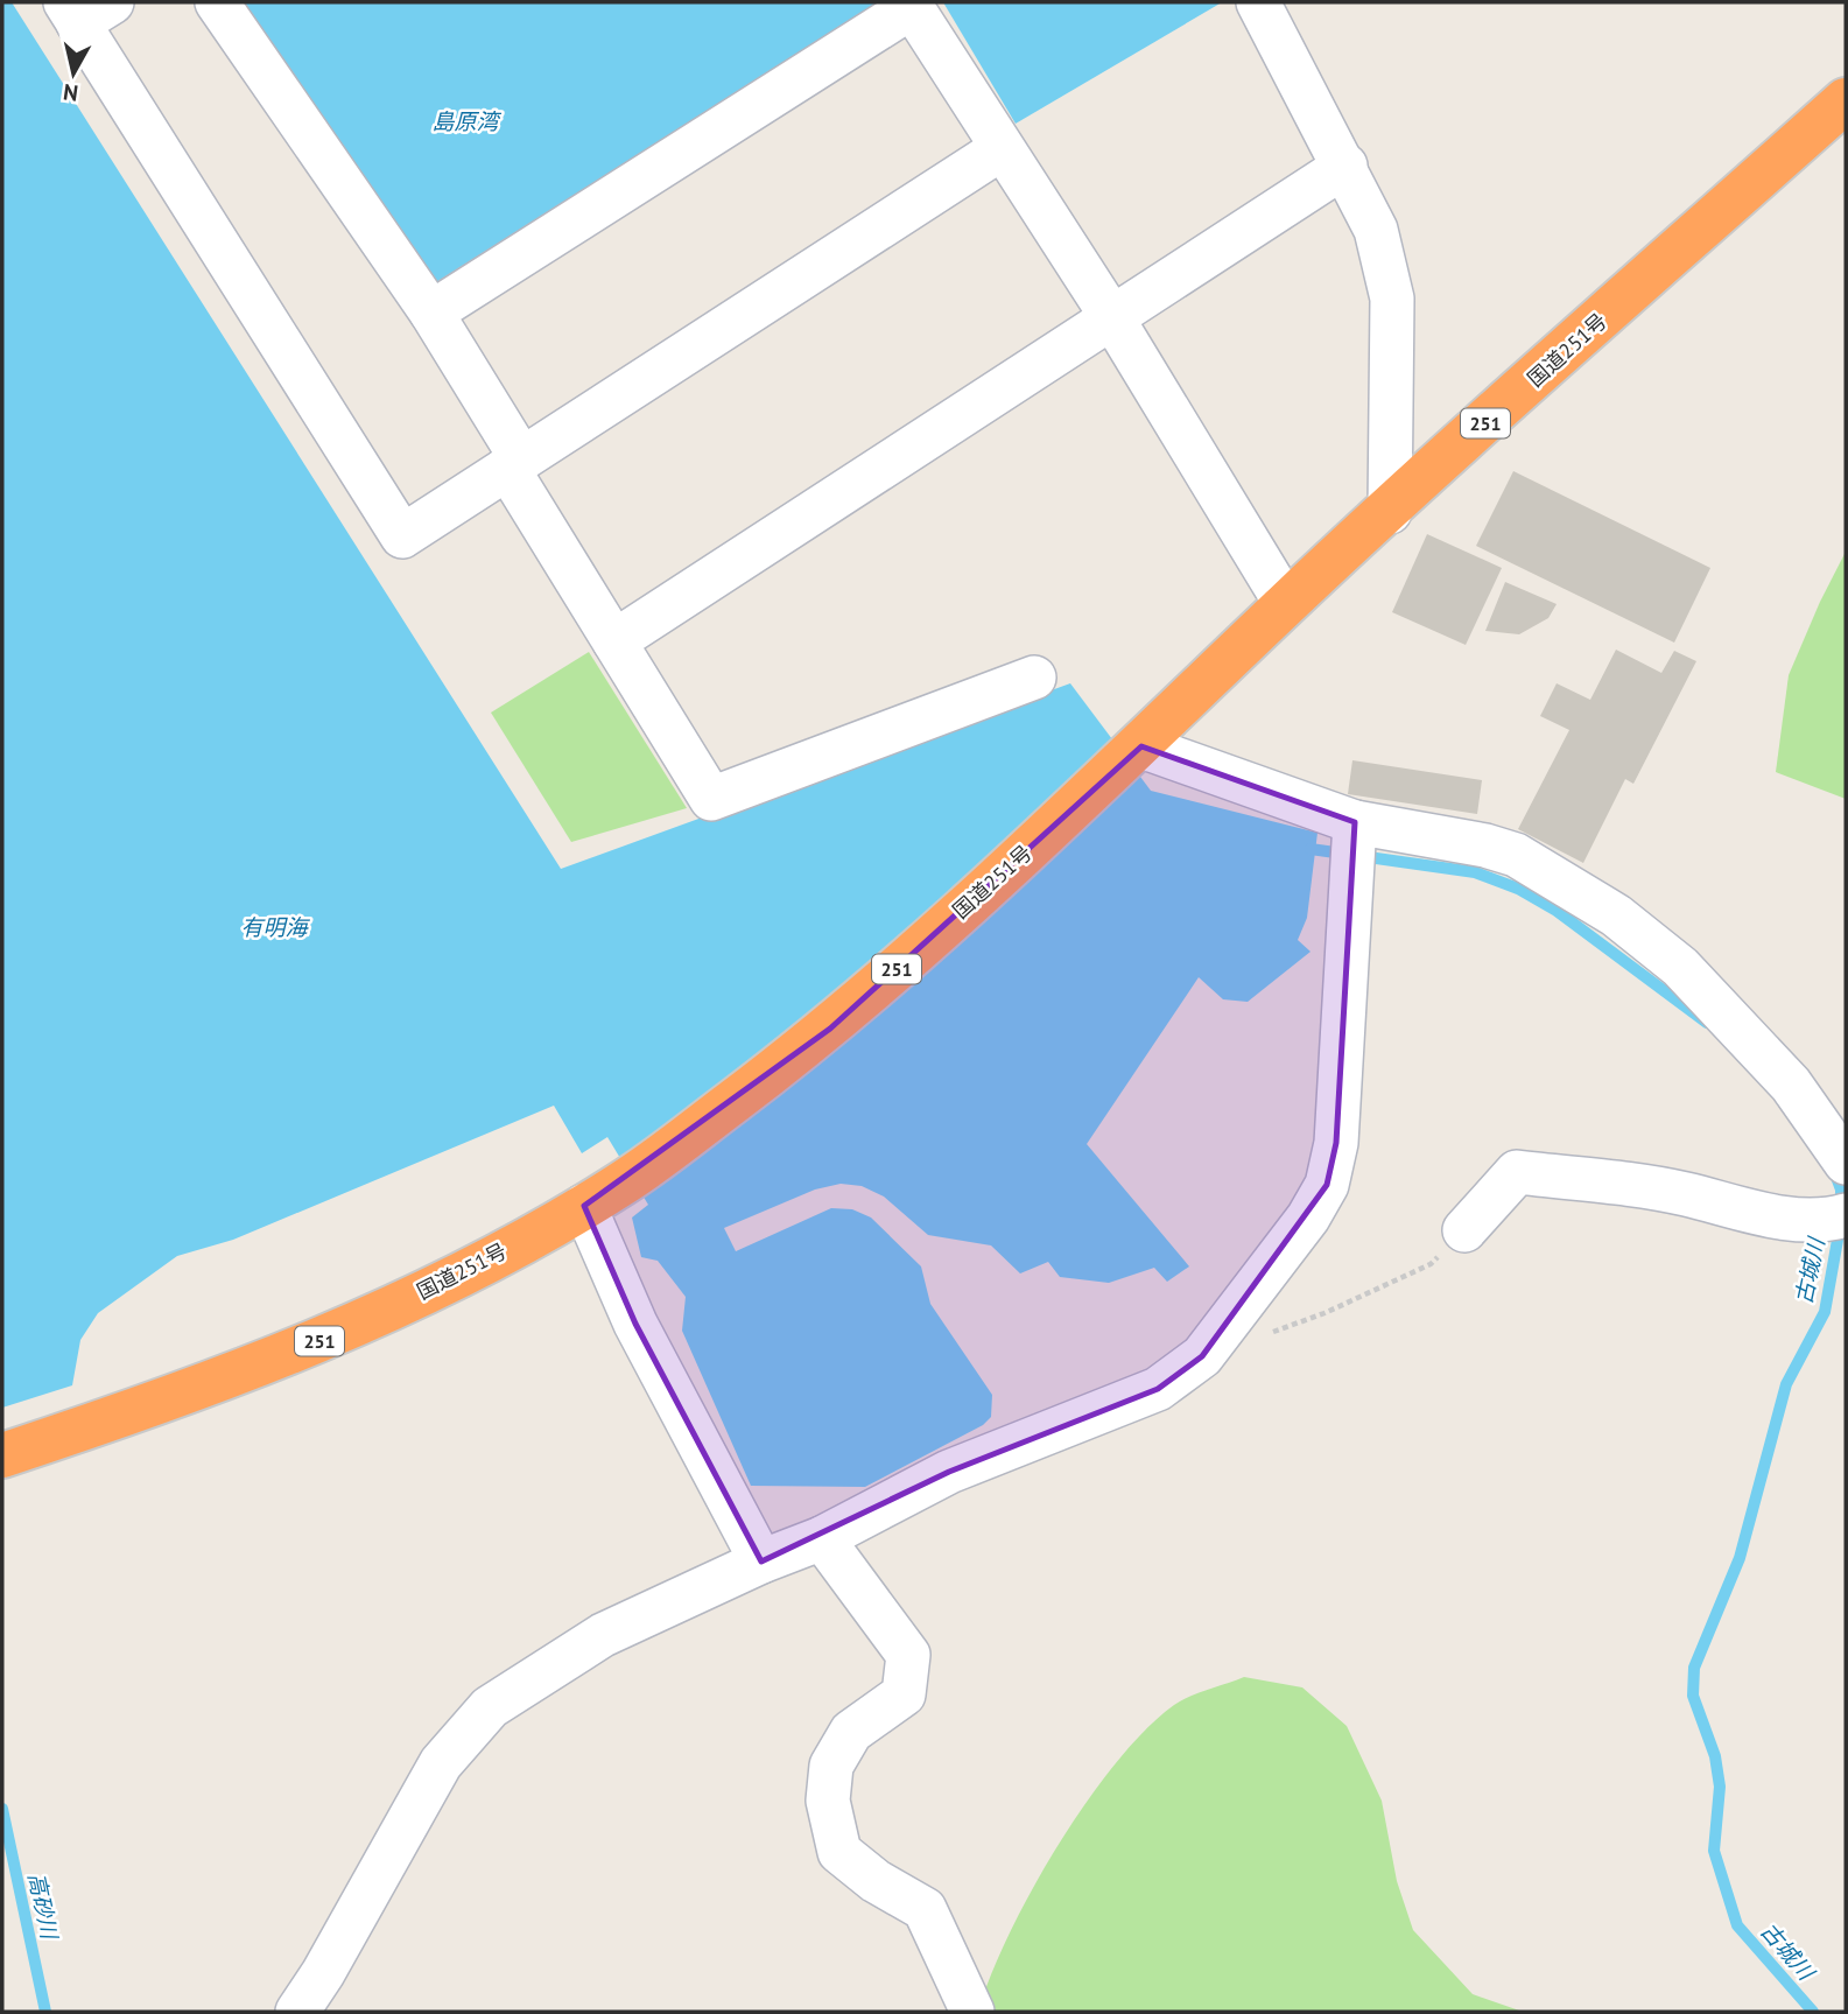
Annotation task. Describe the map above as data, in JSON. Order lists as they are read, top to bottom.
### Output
{
  "streets": {
    "highway": ["国道251号", "251"]
  },
  "water": [
    "島原湾",
    "有明海",
    "古城川",
    "高砂川"
  ],
  "north": "bottom"
}
